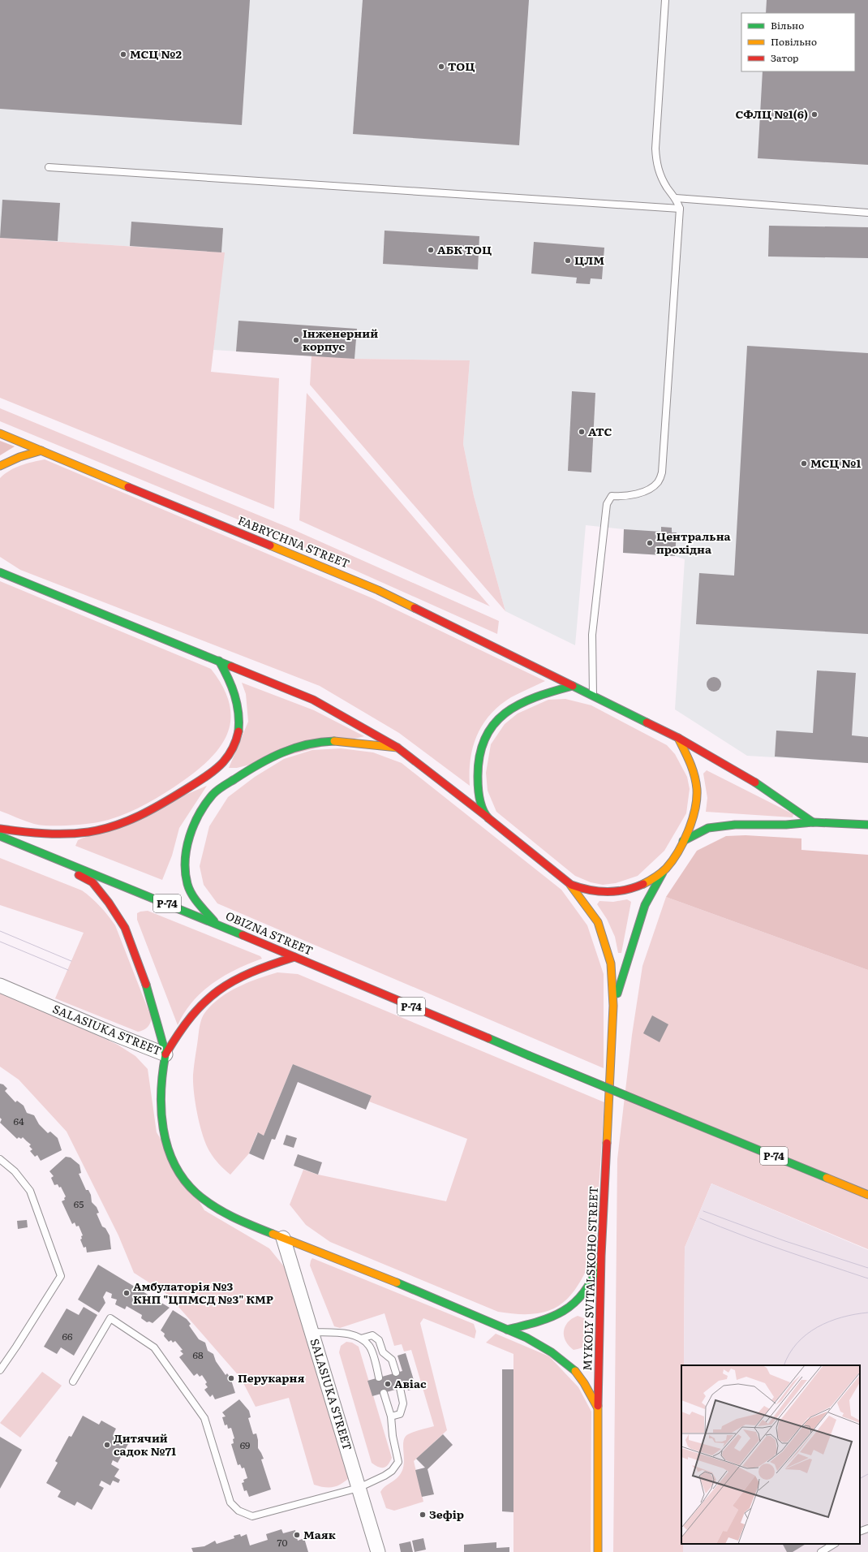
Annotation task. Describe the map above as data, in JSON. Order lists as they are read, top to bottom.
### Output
{
  "streets": {
    "main road": [
      "FABRYCHNA STREET",
      "Р-74",
      "OBIZNA STREET",
      "SALASIUKA STREET",
      "MYKOLY SVITALSKOHO STREET"
    ]
  },
  "crossings": [
    ["SALASIUKA STREET", "MYKOLY SVITALSKOHO STREET"]
  ],
  "places": [
    "МСЦ №2",
    "ТОЦ",
    "СФЛЦ №1(6)",
    "АБК ТОЦ",
    "ЦЛМ",
    "Інженерний корпус",
    "АТС",
    "МСЦ №1",
    "Центральна прохідна",
    "Амбулаторія №3 КНП \"ЦПМСД №3\" КМР",
    "Перукарня",
    "Авіас",
    "Дитячий садок №71",
    "Зефір",
    "Маяк"
  ],
  "house_numbers": [
    "64",
    "65",
    "66",
    "68",
    "69",
    "70"
  ],
  "legend": ["Вільно", "Повільно", "Затор"]
}
